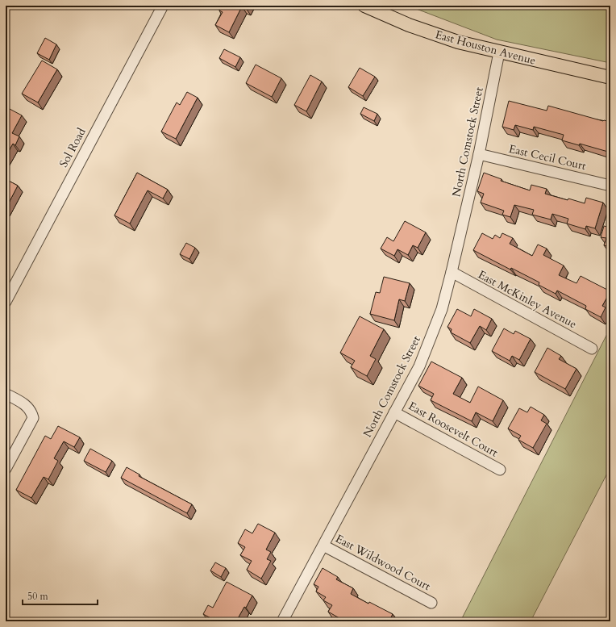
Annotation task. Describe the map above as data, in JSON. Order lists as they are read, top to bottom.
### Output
{
  "streets": {
    "main road": ["East Houston Avenue"],
    "street": [
      "North Comstock Street",
      "Sol Road",
      "East Cecil Court",
      "East McKinley Avenue",
      "East Roosevelt Court",
      "East Wildwood Court"
    ]
  },
  "crossings": [
    ["East Houston Avenue", "North Comstock Street"],
    ["North Comstock Street", "East Cecil Court"],
    ["North Comstock Street", "East McKinley Avenue"],
    ["North Comstock Street", "East Roosevelt Court"],
    ["North Comstock Street", "East Wildwood Court"]
  ],
  "scale_bar": "50 m"
}
